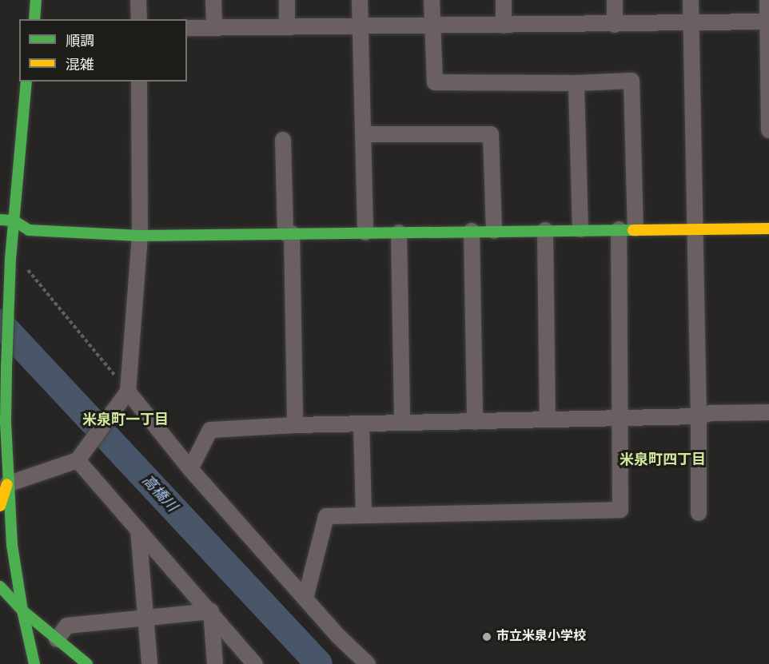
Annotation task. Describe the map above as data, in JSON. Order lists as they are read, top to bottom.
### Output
{
  "districts": ["米泉町一丁目", "米泉町四丁目"],
  "water": ["高橋川"],
  "places": ["市立米泉小学校"],
  "legend": ["順調", "混雑"]
}
